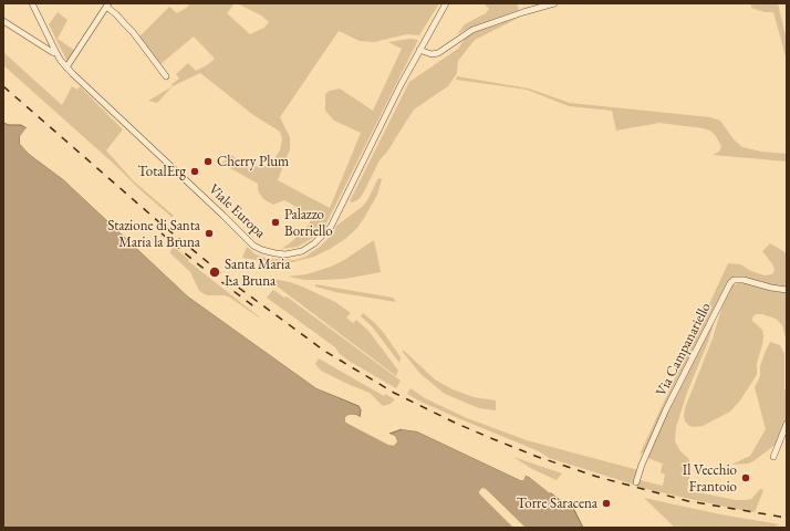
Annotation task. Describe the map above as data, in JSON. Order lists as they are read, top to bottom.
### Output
{
  "streets": {
    "street": ["Viale Europa", "Via Campanariello"]
  },
  "places": [
    "Cherry Plum",
    "TotalErg",
    "Palazzo Borriello",
    "Stazione di Santa Maria la Bruna",
    "Santa Maria La Bruna",
    "Il Vecchio Frantoio",
    "Torre Saracena"
  ]
}
